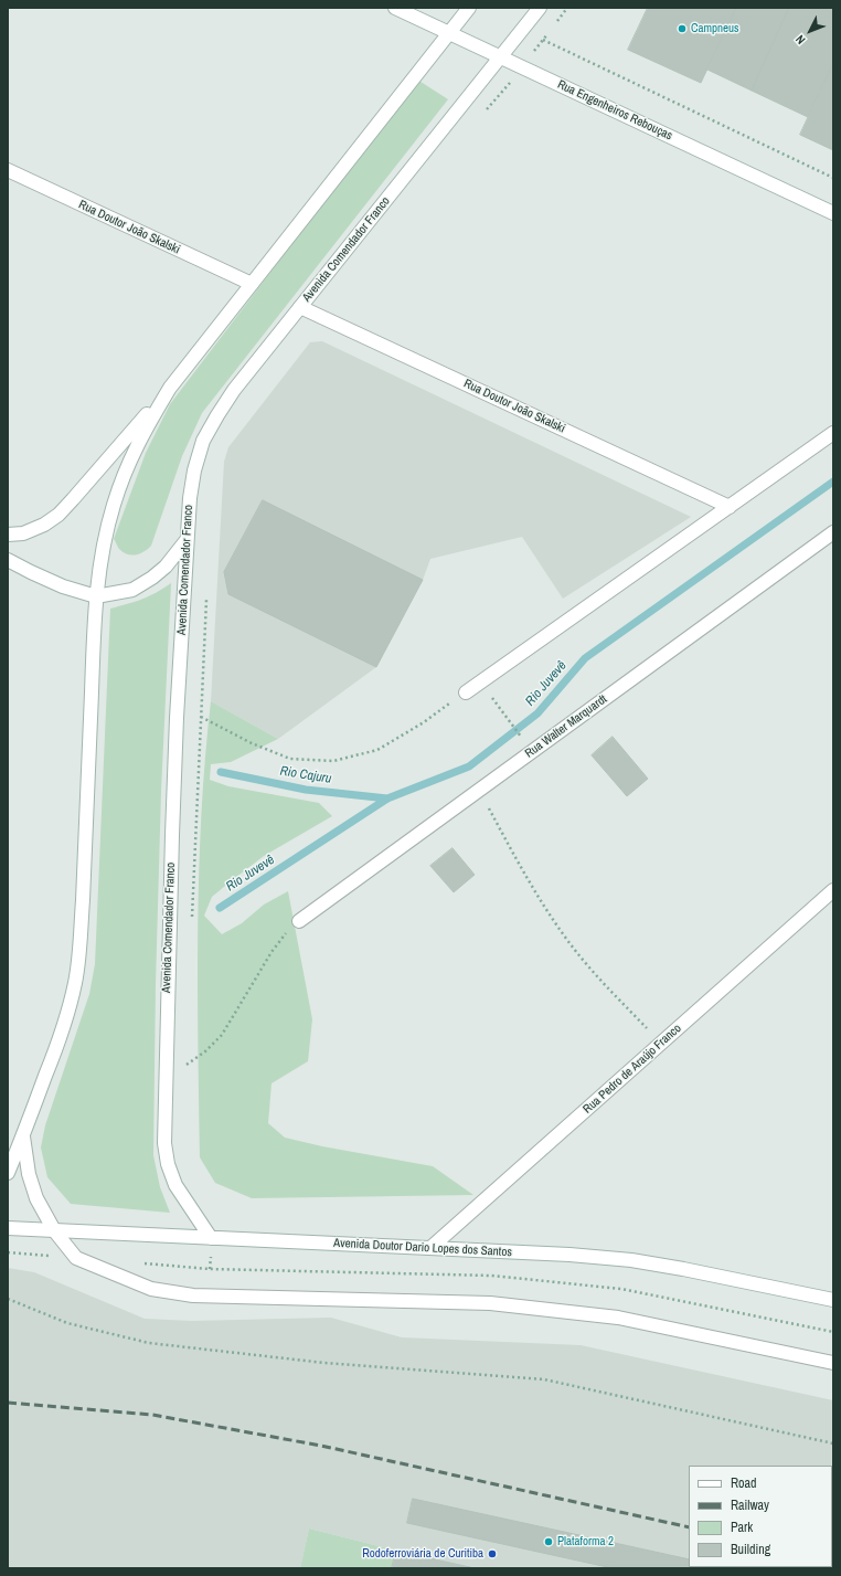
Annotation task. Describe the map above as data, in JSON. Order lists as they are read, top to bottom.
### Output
{
  "streets": {
    "main road": [
      "Rua Engenheiros Rebouças",
      "Rua Doutor João Skalski",
      "Avenida Comendador Franco",
      "Rua Walter Marquardt",
      "Rua Pedro de Araújo Franco",
      "Avenida Doutor Dario Lopes dos Santos"
    ]
  },
  "crossings": [
    ["Rua Engenheiros Rebouças", "Avenida Comendador Franco"],
    ["Rua Doutor João Skalski", "Avenida Comendador Franco"],
    ["Avenida Comendador Franco", "Avenida Doutor Dario Lopes dos Santos"],
    ["Rua Pedro de Araújo Franco", "Avenida Doutor Dario Lopes dos Santos"]
  ],
  "water": ["Rio Juvevê", "Rio Cajuru"],
  "places": ["Campneus", "Plataforma 2", "Rodoferroviária de Curitiba"],
  "legend": [
    "Road",
    "Railway",
    "Park",
    "Building"
  ],
  "north": "bottom left"
}
